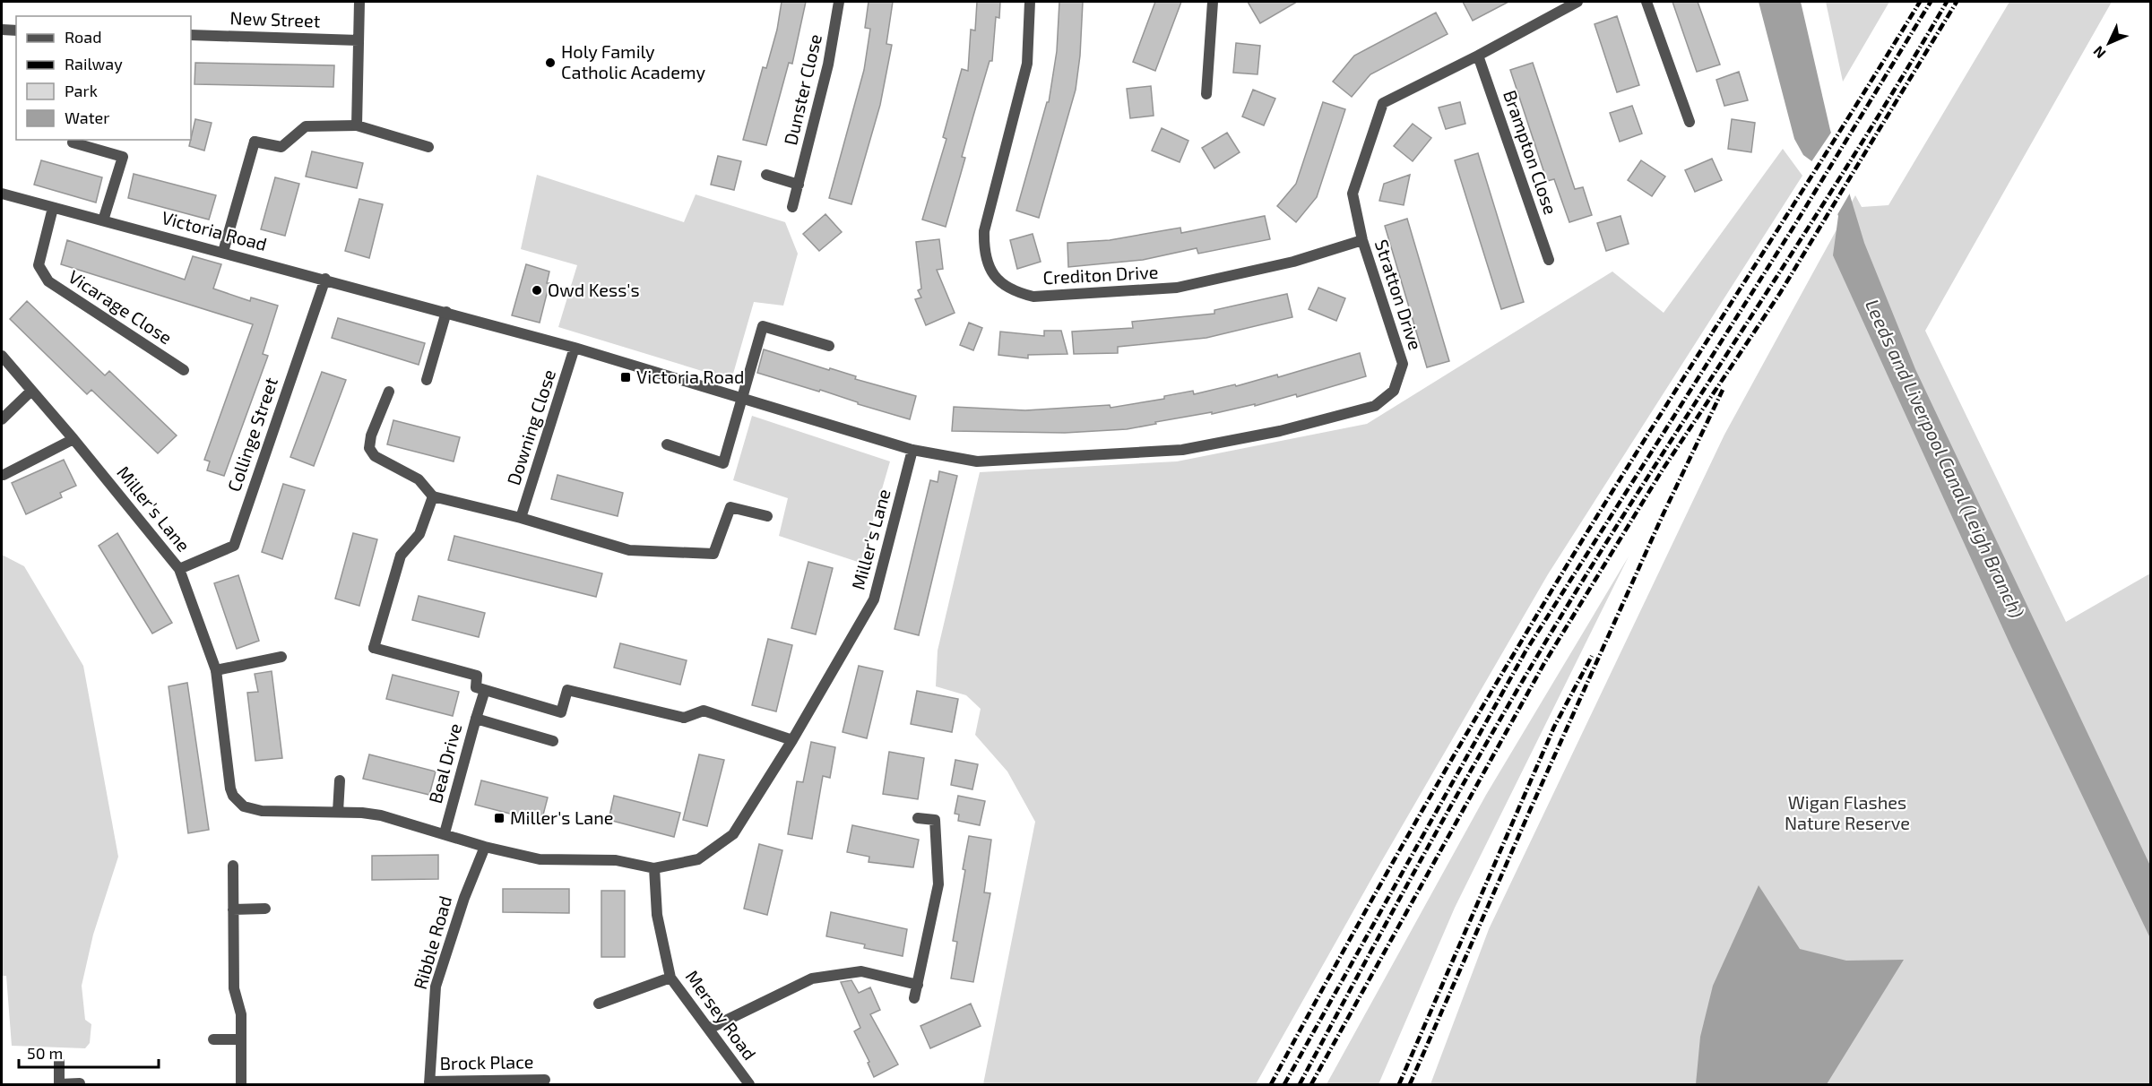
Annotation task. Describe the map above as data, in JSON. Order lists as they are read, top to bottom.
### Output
{
  "streets": {
    "street": [
      "New Street",
      "Dunster Close",
      "Brampton Close",
      "Victoria Road",
      "Crediton Drive",
      "Stratton Drive",
      "Vicarage Close",
      "Downing Close",
      "Collinge Street",
      "Miller's Lane",
      "Beal Drive",
      "Ribble Road",
      "Mersey Road",
      "Brock Place"
    ]
  },
  "crossings": [
    ["Brampton Close", "Stratton Drive"],
    ["Victoria Road", "Stratton Drive"],
    ["Victoria Road", "Vicarage Close"],
    ["Victoria Road", "Downing Close"],
    ["Victoria Road", "Collinge Street"],
    ["Victoria Road", "Miller's Lane"],
    ["Crediton Drive", "Stratton Drive"],
    ["Stratton Drive", "Miller's Lane"],
    ["Collinge Street", "Miller's Lane"],
    ["Miller's Lane", "Beal Drive"],
    ["Miller's Lane", "Ribble Road"],
    ["Miller's Lane", "Mersey Road"],
    ["Ribble Road", "Brock Place"]
  ],
  "water": ["Leeds and Liverpool Canal (Leigh Branch)"],
  "parks": ["Wigan Flashes Nature Reserve"],
  "places": {
    "other": ["Holy Family Catholic Academy", "Owd Kess's"],
    "transit": ["Victoria Road", "Miller's Lane"]
  },
  "legend": [
    "Road",
    "Railway",
    "Park",
    "Water"
  ],
  "scale_bar": "50 m",
  "north": "bottom left"
}
